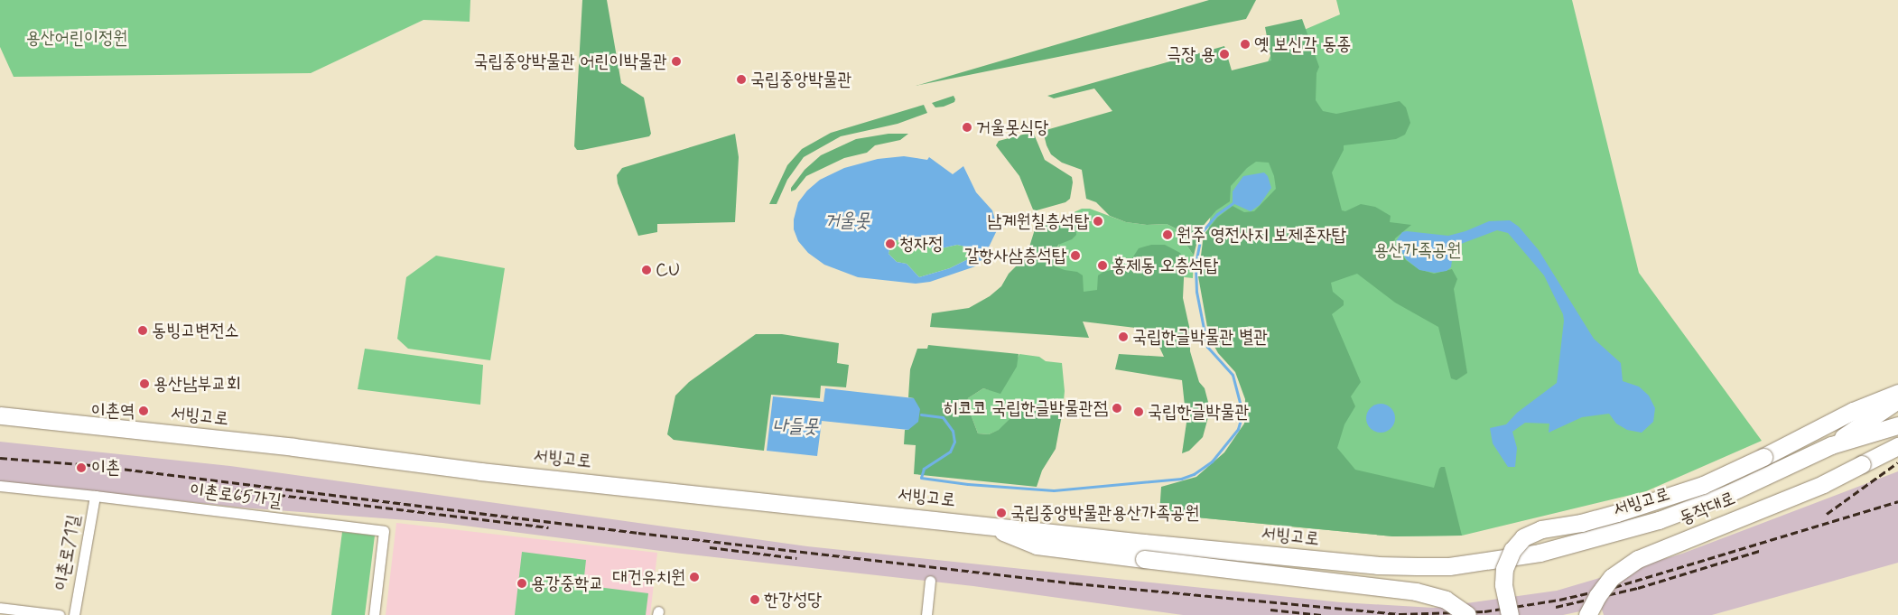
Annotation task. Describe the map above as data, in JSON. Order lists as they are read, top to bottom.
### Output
{
  "streets": {
    "main road": ["서빙고로", "동작대로"],
    "street": ["이촌로65가길", "이촌로71길"]
  },
  "crossings": [
    ["이촌로65가길", "이촌로71길"]
  ],
  "water": ["거울못", "나들못"],
  "parks": ["용산어린이정원", "용산가족공원"],
  "places": [
    "옛 보신각 동종",
    "극장 용",
    "국립중앙박물관 어린이박물관",
    "국립중앙박물관",
    "거울못식당",
    "남계원칠층석탑",
    "원주 영전사지 보제존자탑",
    "청자정",
    "갈항사삼층석탑",
    "홍제동 오층석탑",
    "CU",
    "동빙고변전소",
    "국립한글박물관 별관",
    "용산남부교회",
    "히코코 국립한글박물관점",
    "이촌역",
    "국립한글박물관",
    "이촌",
    "국립중앙박물관용산가족공원",
    "대건유치원",
    "용강중학교",
    "한강성당"
  ]
}
